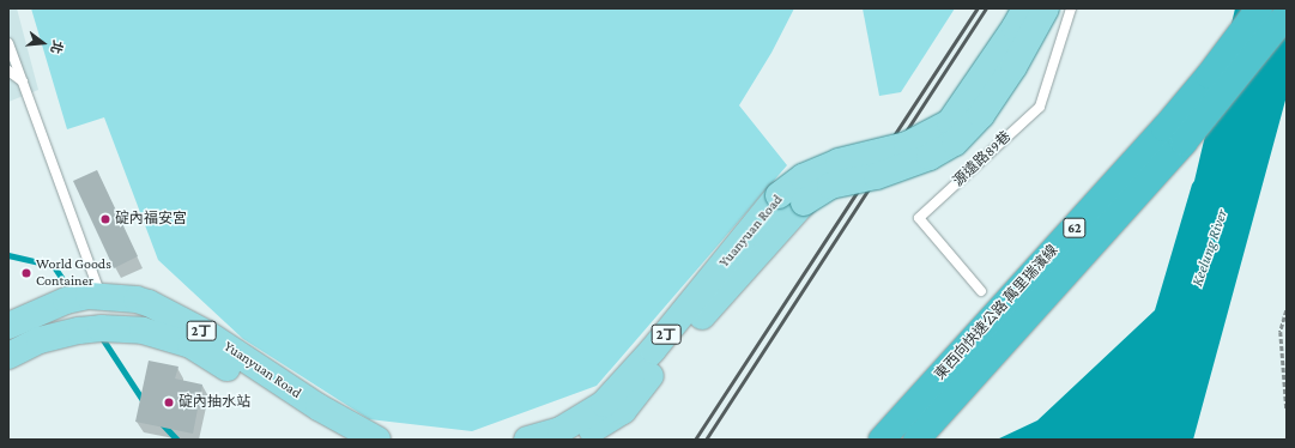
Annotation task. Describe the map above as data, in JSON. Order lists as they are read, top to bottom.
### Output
{
  "streets": {
    "highway": ["62", "東西向快速公路 萬里瑞濱線"],
    "main road": ["Yuanyuan Road", "2丁"],
    "lane": ["源遠路89巷"]
  },
  "water": ["Keelung River"],
  "places": ["碇內福安宮", "World Goods Container", "碇內抽水站"],
  "north": "right"
}
